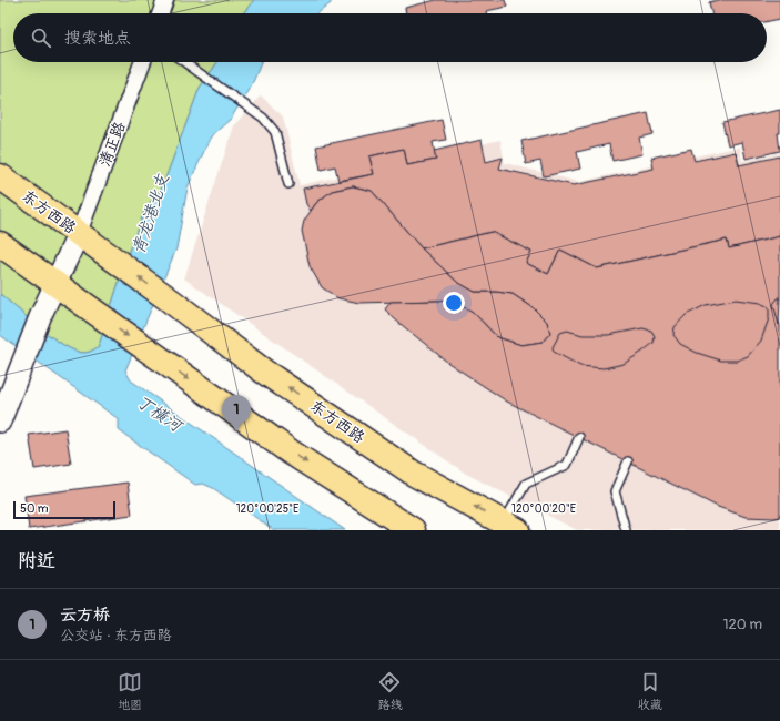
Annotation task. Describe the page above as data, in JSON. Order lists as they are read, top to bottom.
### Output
{
  "streets": {
    "main road": ["东方西路"],
    "street": ["清正路"]
  },
  "crossings": [
    ["清正路", "东方西路"]
  ],
  "water": ["青龙港北支", "丁横河"],
  "scale_bar": "50 m",
  "page": {
    "search": "搜索地点",
    "pins": "1",
    "scale": "50 m",
    "heading": "附近",
    "list": [
      {
        "mark": "1",
        "name": "云方桥",
        "note": "公交站 · 东方西路",
        "value": "120 m"
      }
    ],
    "nav": ["地图", "路线", "收藏"]
  },
  "coordinates": ["120°00'25\"E", "120°00'20\"E"]
}
